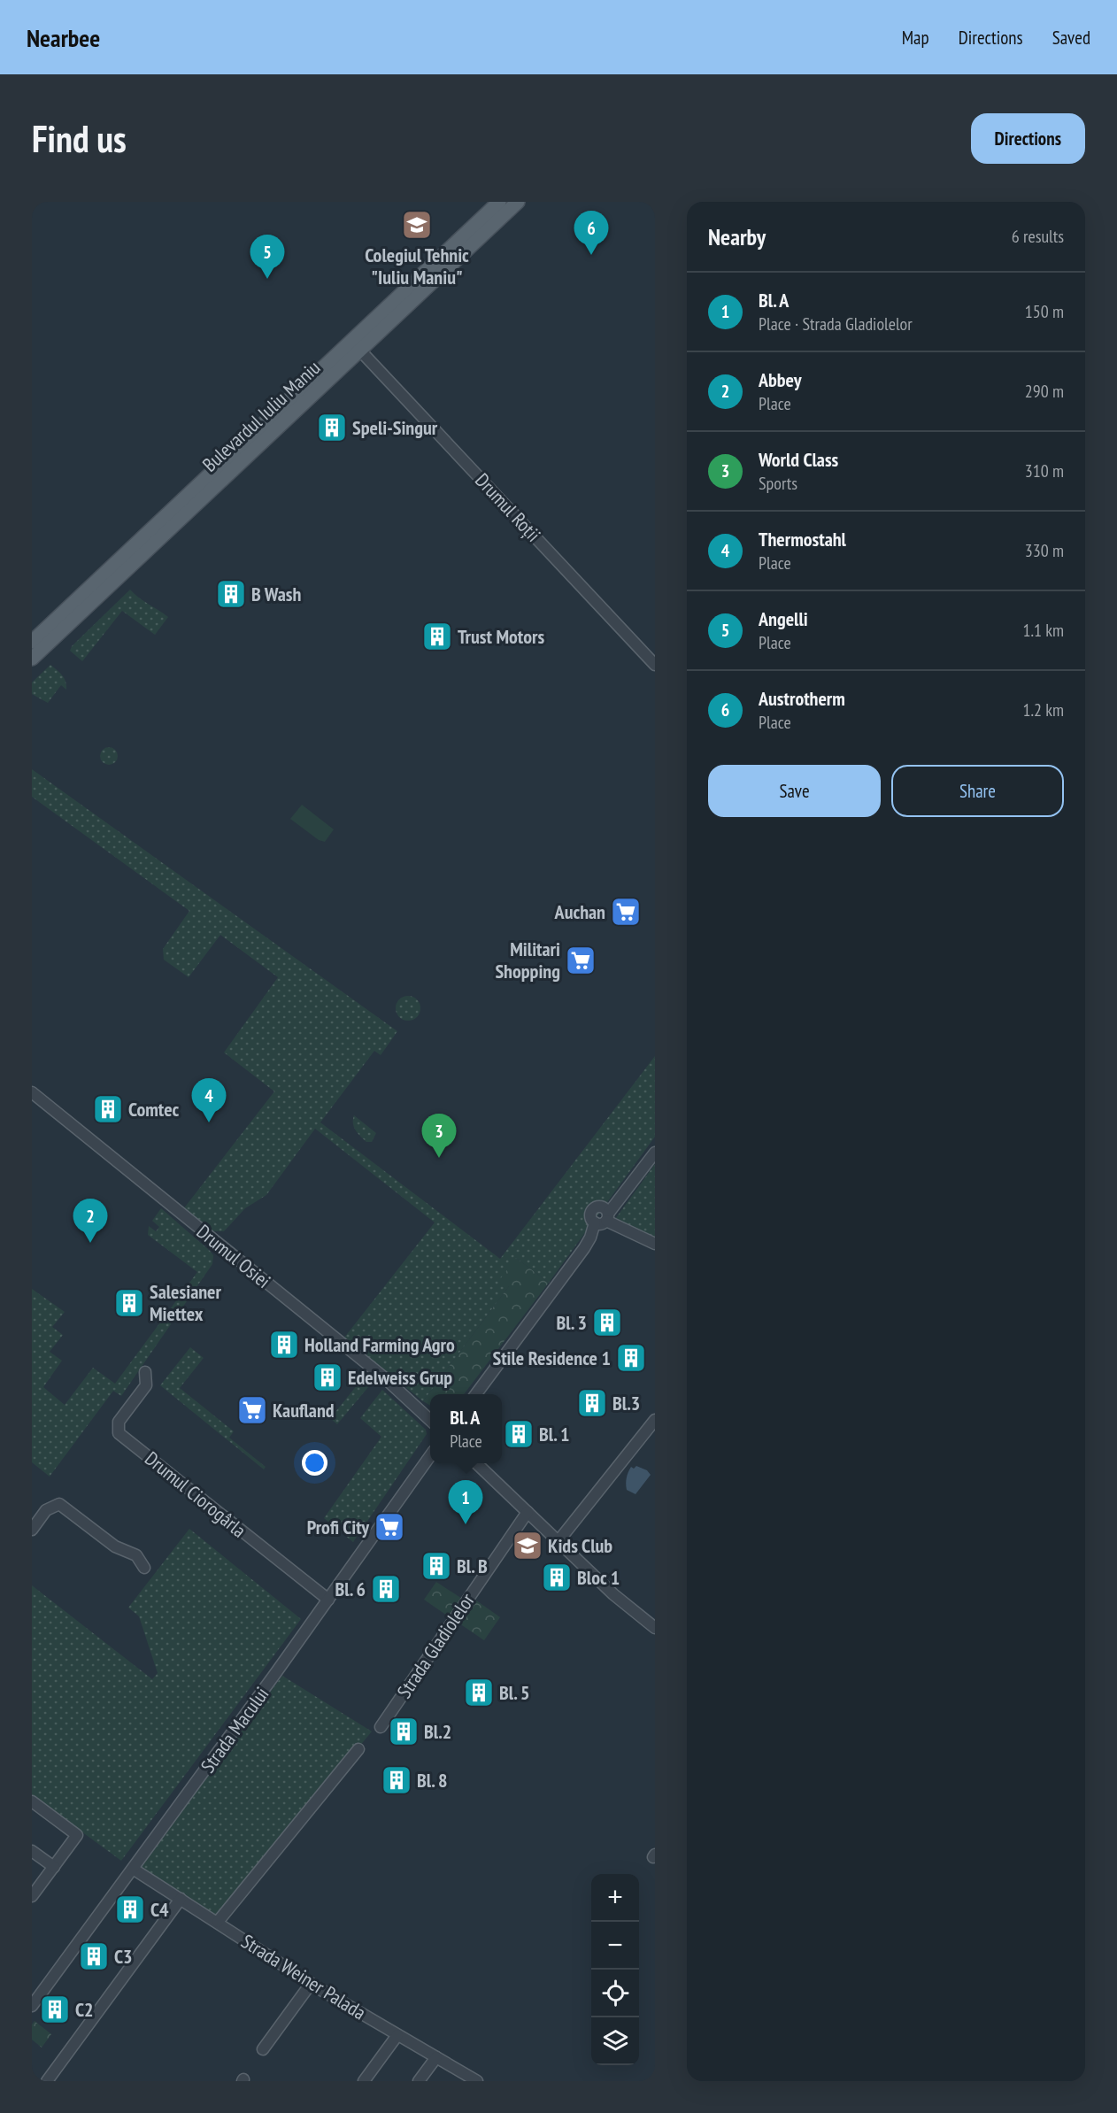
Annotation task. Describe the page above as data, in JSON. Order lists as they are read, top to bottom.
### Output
{
  "streets": {
    "main road": ["Bulevardul Iuliu Maniu"],
    "street": [
      "Drumul Roții",
      "Drumul Osiei",
      "Drumul Ciorogârla",
      "Strada Gladiolelor",
      "Strada Macului",
      "Strada Weiner Palada"
    ]
  },
  "crossings": [
    ["Bulevardul Iuliu Maniu", "Drumul Roții"],
    ["Drumul Ciorogârla", "Strada Macului"],
    ["Strada Macului", "Strada Weiner Palada"]
  ],
  "places": {
    "school or university": ["Colegiul Tehnic \"Iuliu Maniu\"", "Kids Club"],
    "building": [
      "Speli-Singur",
      "B Wash",
      "Trust Motors",
      "Comtec",
      "Salesianer Miettex",
      "Bl. 3",
      "Holland Farming Agro",
      "Stile Residence 1",
      "Edelweiss Grup",
      "Bl.3",
      "Bl. 1",
      "Bl. B",
      "Bloc 1",
      "Bl. 6",
      "Bl. 5",
      "Bl.2",
      "Bl. 8",
      "C4",
      "C3",
      "C2"
    ],
    "supermarket": [
      "Auchan",
      "Militari Shopping",
      "Kaufland",
      "Profi City"
    ]
  },
  "page": {
    "header": "Nearbee",
    "nav": ["Map", "Directions", "Saved"],
    "buttons": [
      "Directions",
      ["Save", "Share"]
    ],
    "title": "Find us",
    "heading": ["Nearby", "6 results"],
    "pins": [
      "6",
      "5",
      "4",
      "3",
      "2",
      "1"
    ],
    "list": [
      {
        "mark": "1",
        "name": "Bl. A",
        "note": "Place · Strada Gladiolelor",
        "value": "150 m"
      },
      {
        "mark": "2",
        "name": "Abbey",
        "note": "Place",
        "value": "290 m"
      },
      {
        "mark": "3",
        "name": "World Class",
        "note": "Sports",
        "value": "310 m"
      },
      {
        "mark": "4",
        "name": "Thermostahl",
        "note": "Place",
        "value": "330 m"
      },
      {
        "mark": "5",
        "name": "Angelli",
        "note": "Place",
        "value": "1.1 km"
      },
      {
        "mark": "6",
        "name": "Austrotherm",
        "note": "Place",
        "value": "1.2 km"
      }
    ],
    "popup": ["Bl. A", "Place"],
    "map_buttons": ["+", "−"]
  }
}
